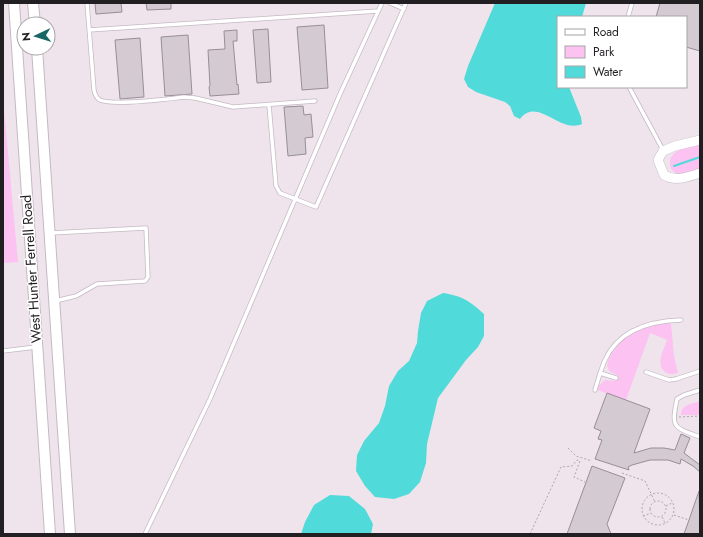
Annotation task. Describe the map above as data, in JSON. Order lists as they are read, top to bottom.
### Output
{
  "streets": {
    "main road": ["West Hunter Ferrell Road"]
  },
  "legend": ["Road", "Park", "Water"],
  "north": "left"
}
